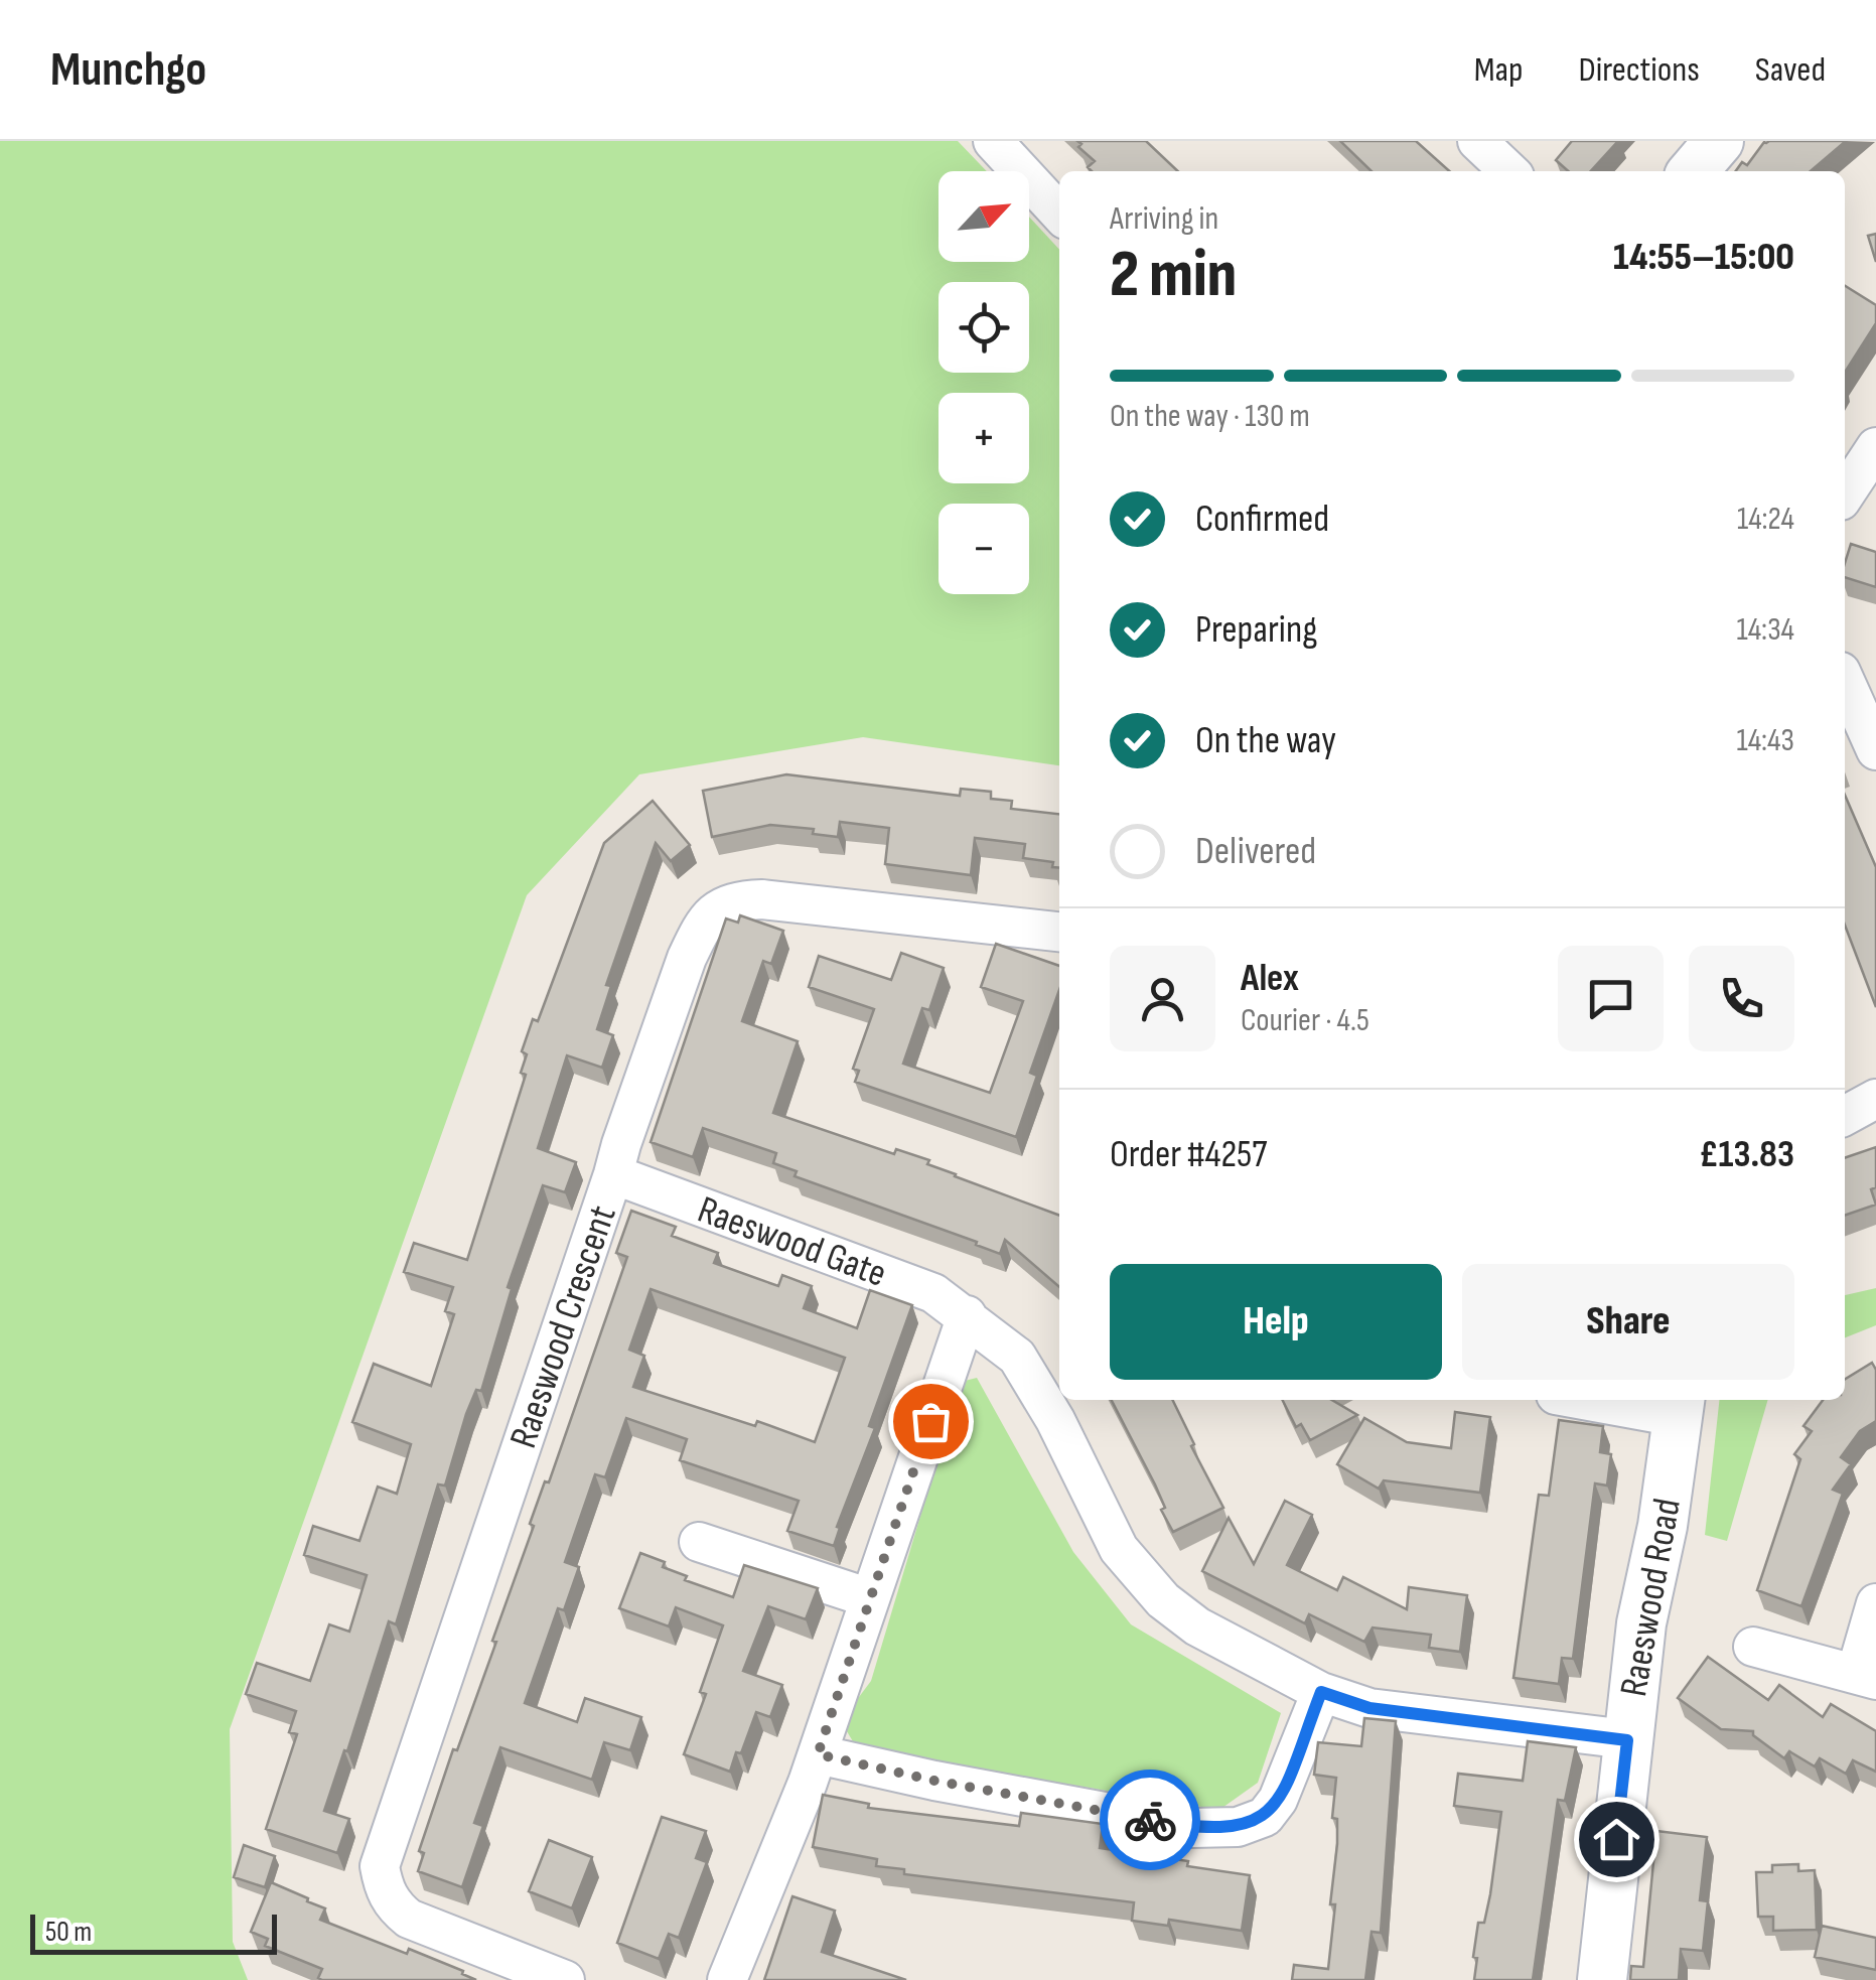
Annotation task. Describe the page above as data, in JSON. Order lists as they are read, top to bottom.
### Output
{
  "streets": {
    "street": ["Raeswood Gate", "Raeswood Crescent", "Raeswood Road"]
  },
  "crossings": [
    ["Raeswood Gate", "Raeswood Crescent"],
    ["Raeswood Gate", "Raeswood Road"]
  ],
  "scale_bar": "50 m",
  "north": "top right",
  "page": {
    "header": "Munchgo",
    "nav": ["Map", "Directions", "Saved"],
    "map_buttons": ["+", "−"],
    "heading": ["2 min", "Arriving in", "14:55–15:00"],
    "panel": [
      "Alex",
      "Courier · 4.5",
      "Order #4257",
      "£13.83"
    ],
    "bar": "On the way · 130 m",
    "list": [
      ["Confirmed", "14:24"],
      ["Preparing", "14:34"],
      ["On the way", "14:43"],
      "Delivered"
    ],
    "buttons": ["Help", "Share"],
    "scale": "50 m"
  }
}
